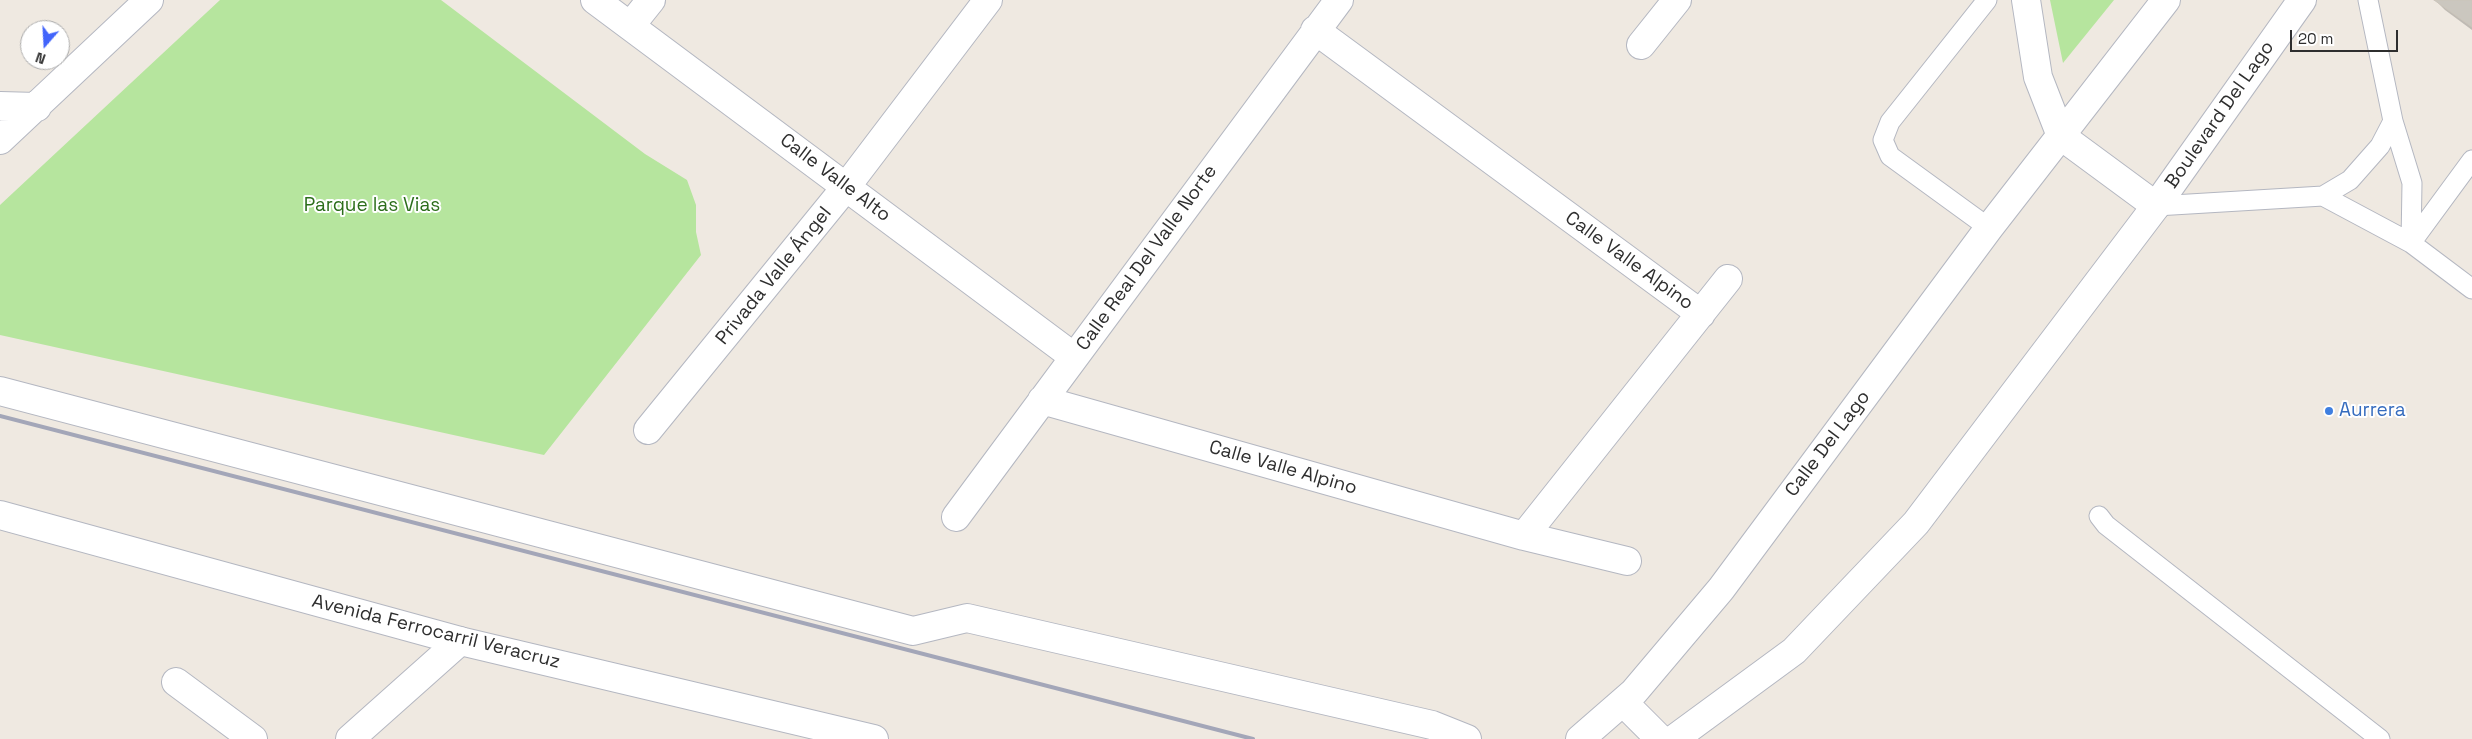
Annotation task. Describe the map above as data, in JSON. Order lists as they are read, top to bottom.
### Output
{
  "streets": {
    "street": [
      "Boulevard Del Lago",
      "Calle Valle Alto",
      "Calle Real Del Valle Norte",
      "Calle Valle Alpino",
      "Privada Valle Ángel",
      "Calle Del Lago",
      "Avenida Ferrocarril Veracruz"
    ]
  },
  "crossings": [
    ["Calle Valle Alto", "Calle Real Del Valle Norte"],
    ["Calle Valle Alto", "Privada Valle Ángel"],
    ["Calle Real Del Valle Norte", "Calle Valle Alpino"]
  ],
  "parks": ["Parque las Vias"],
  "places": ["Aurrera"],
  "scale_bar": "20 m",
  "north": "bottom"
}
